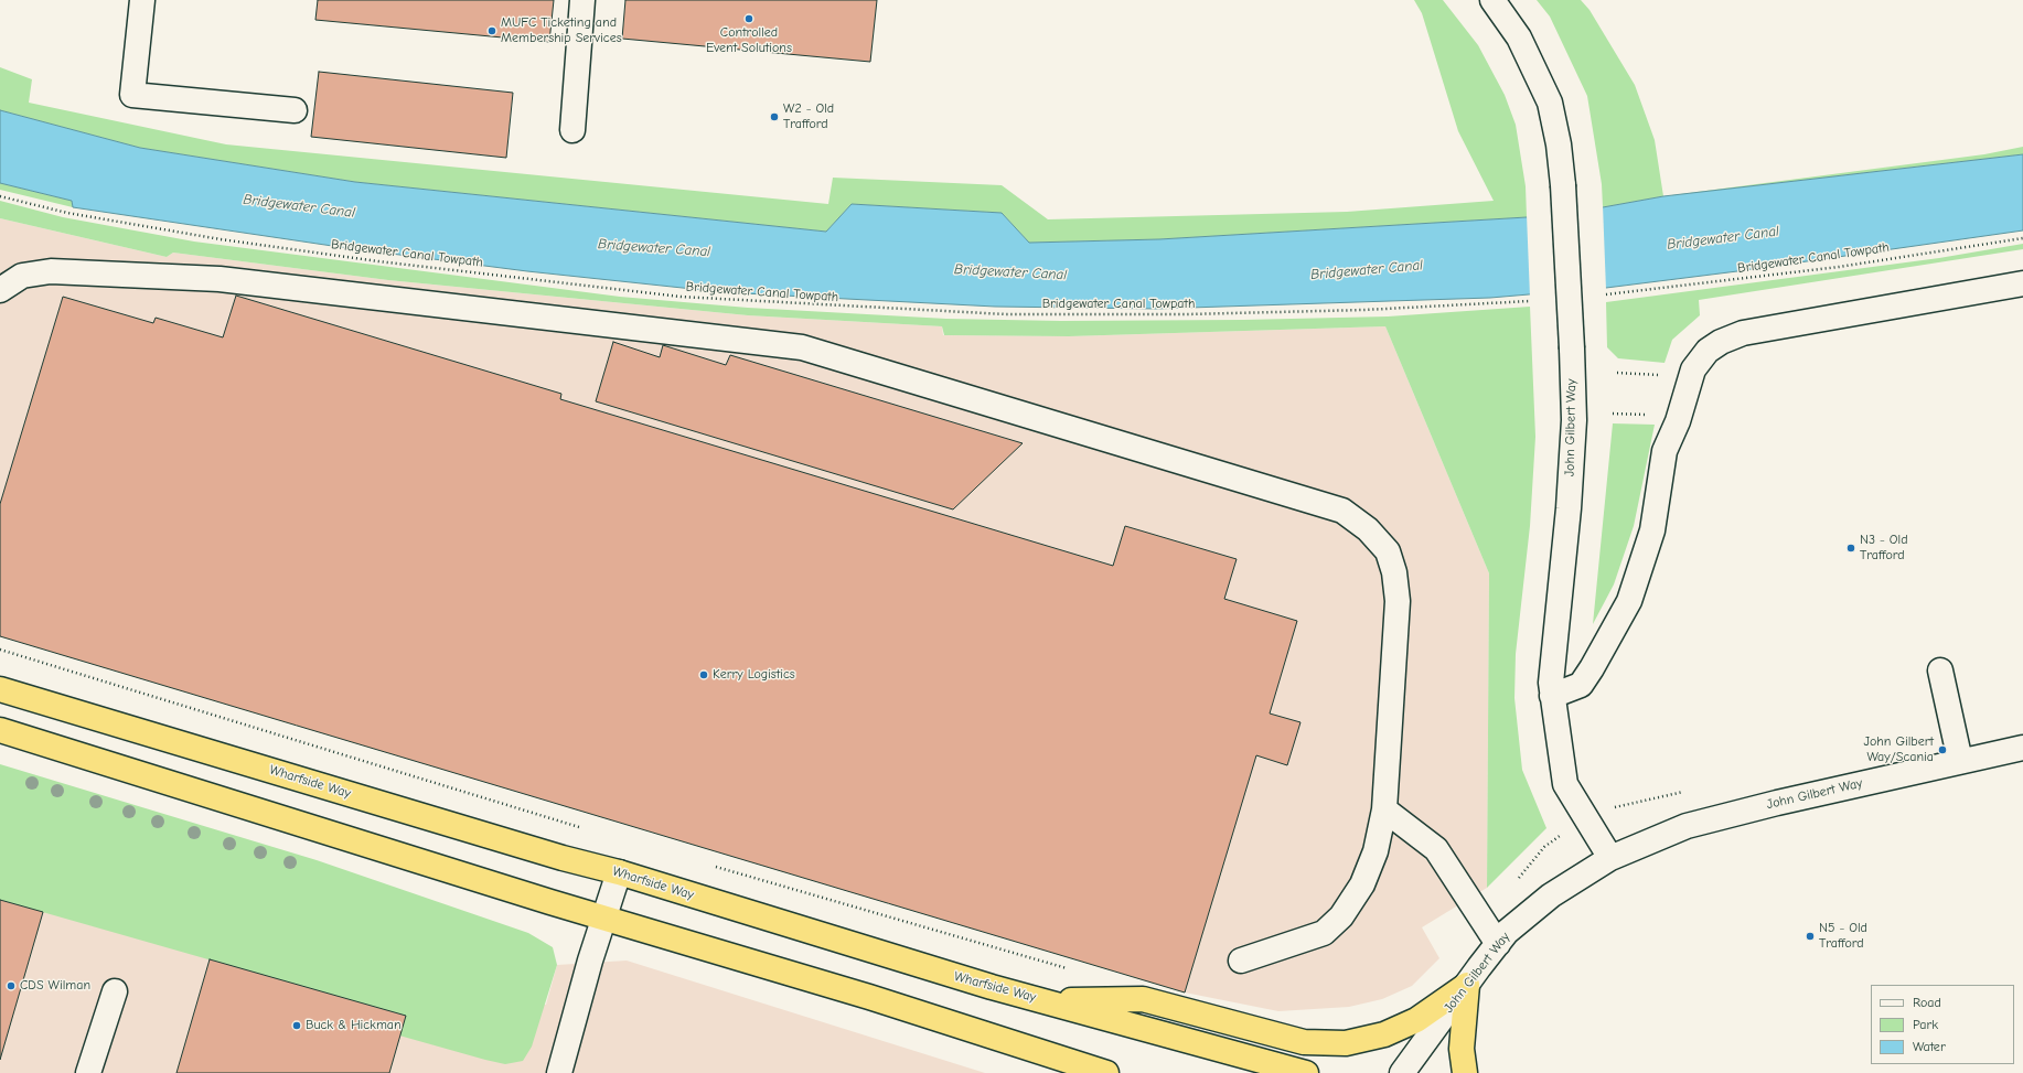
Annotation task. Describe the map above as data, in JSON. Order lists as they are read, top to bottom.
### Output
{
  "streets": {
    "highway": ["Wharfside Way"],
    "street": ["John Gilbert Way"],
    "path": ["Bridgewater Canal Towpath"]
  },
  "water": ["Bridgewater Canal"],
  "places": [
    "Controlled Event Solutions",
    "MUFC Ticketing and Membership Services",
    "W2 - Old Trafford",
    "N3 - Old Trafford",
    "Kerry Logistics",
    "John Gilbert Way/Scania",
    "N5 - Old Trafford",
    "CDS Wilman",
    "Buck & Hickman"
  ],
  "legend": ["Road", "Park", "Water"]
}
